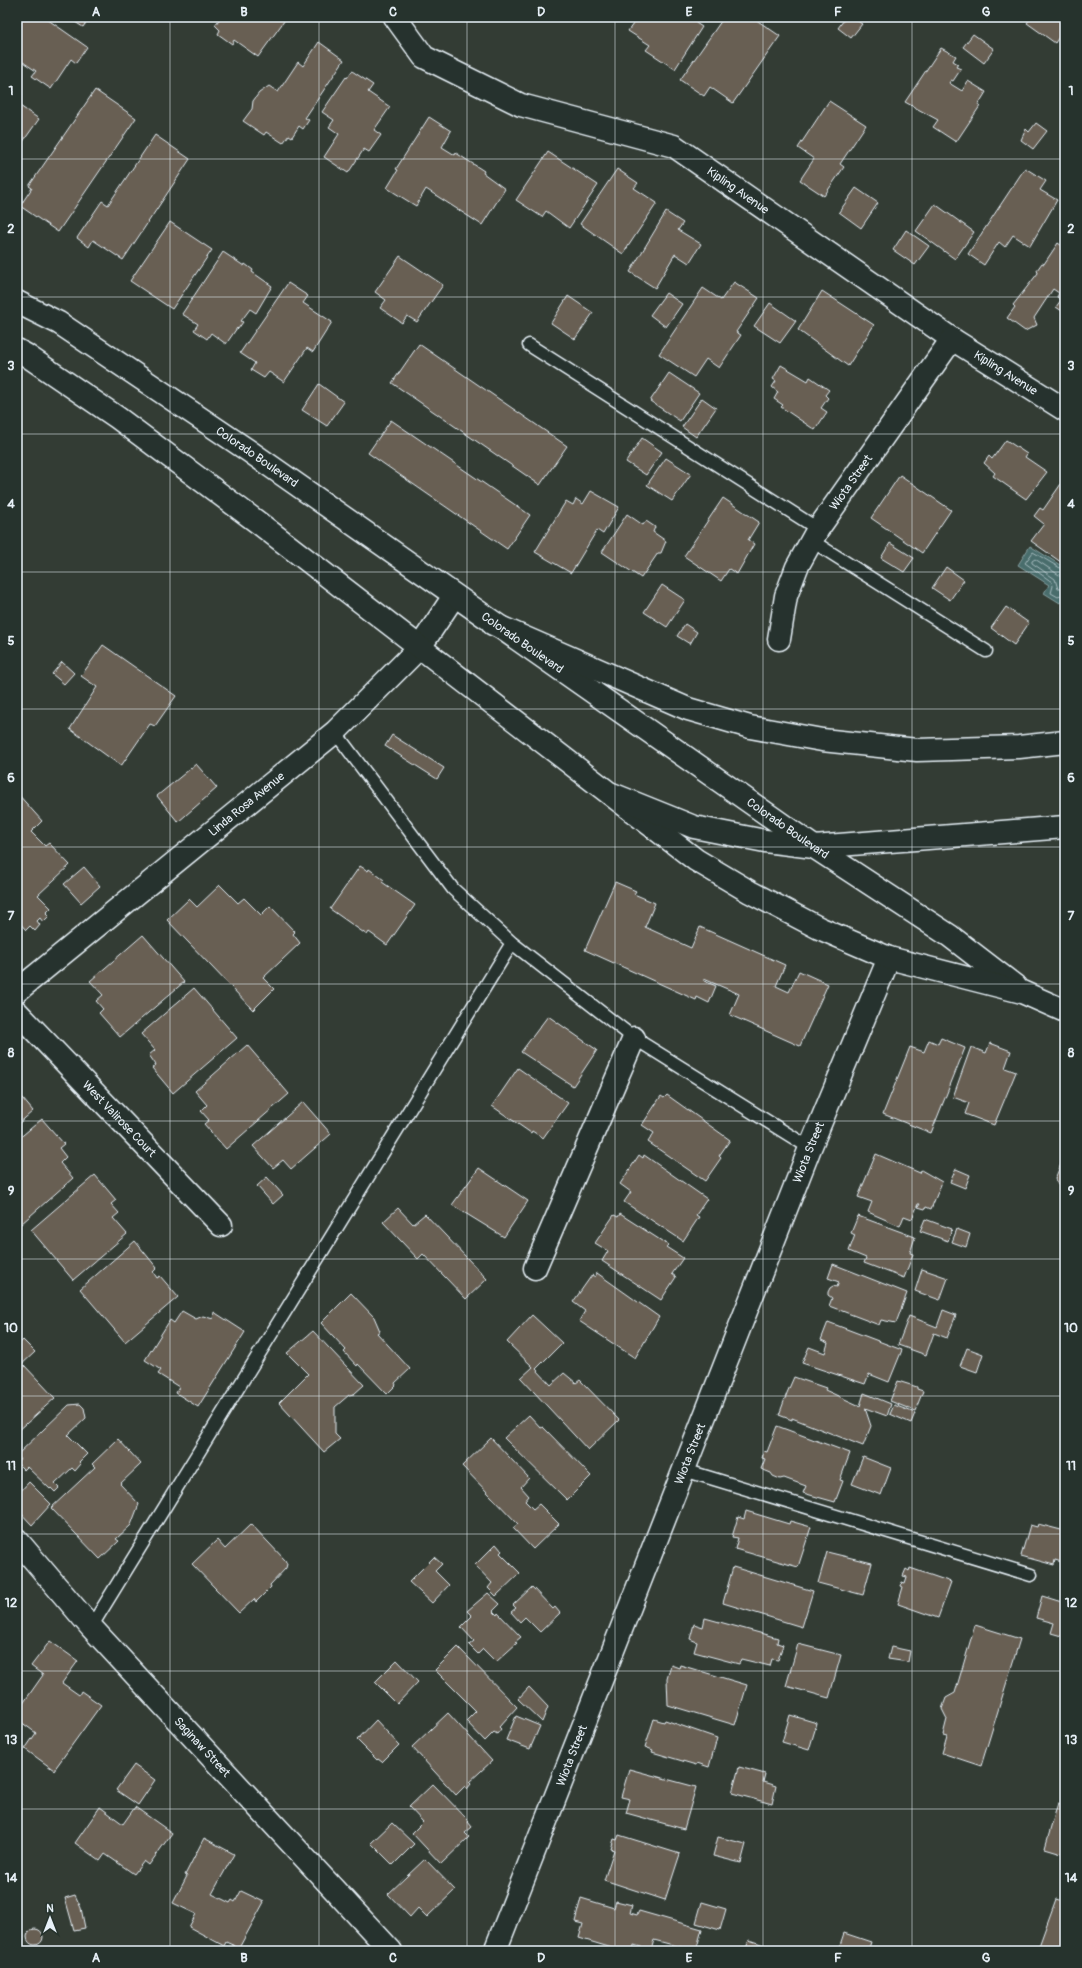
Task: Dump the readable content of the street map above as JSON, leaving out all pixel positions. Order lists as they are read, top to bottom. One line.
{"streets":{"main road":["Kipling Avenue","Colorado Boulevard","Wiota Street","Linda Rosa Avenue","West Valirose Court","Saginaw Street"]},"crossings":[["Kipling Avenue","Wiota Street"],["Colorado Boulevard","Wiota Street"],["Colorado Boulevard","Linda Rosa Avenue"]],"north":"top","grid":{"columns":["A","B","C","D","E","F","G"],"rows":["1","2","3","4","5","6","7","8","9","10","11","12","13","14"]}}
